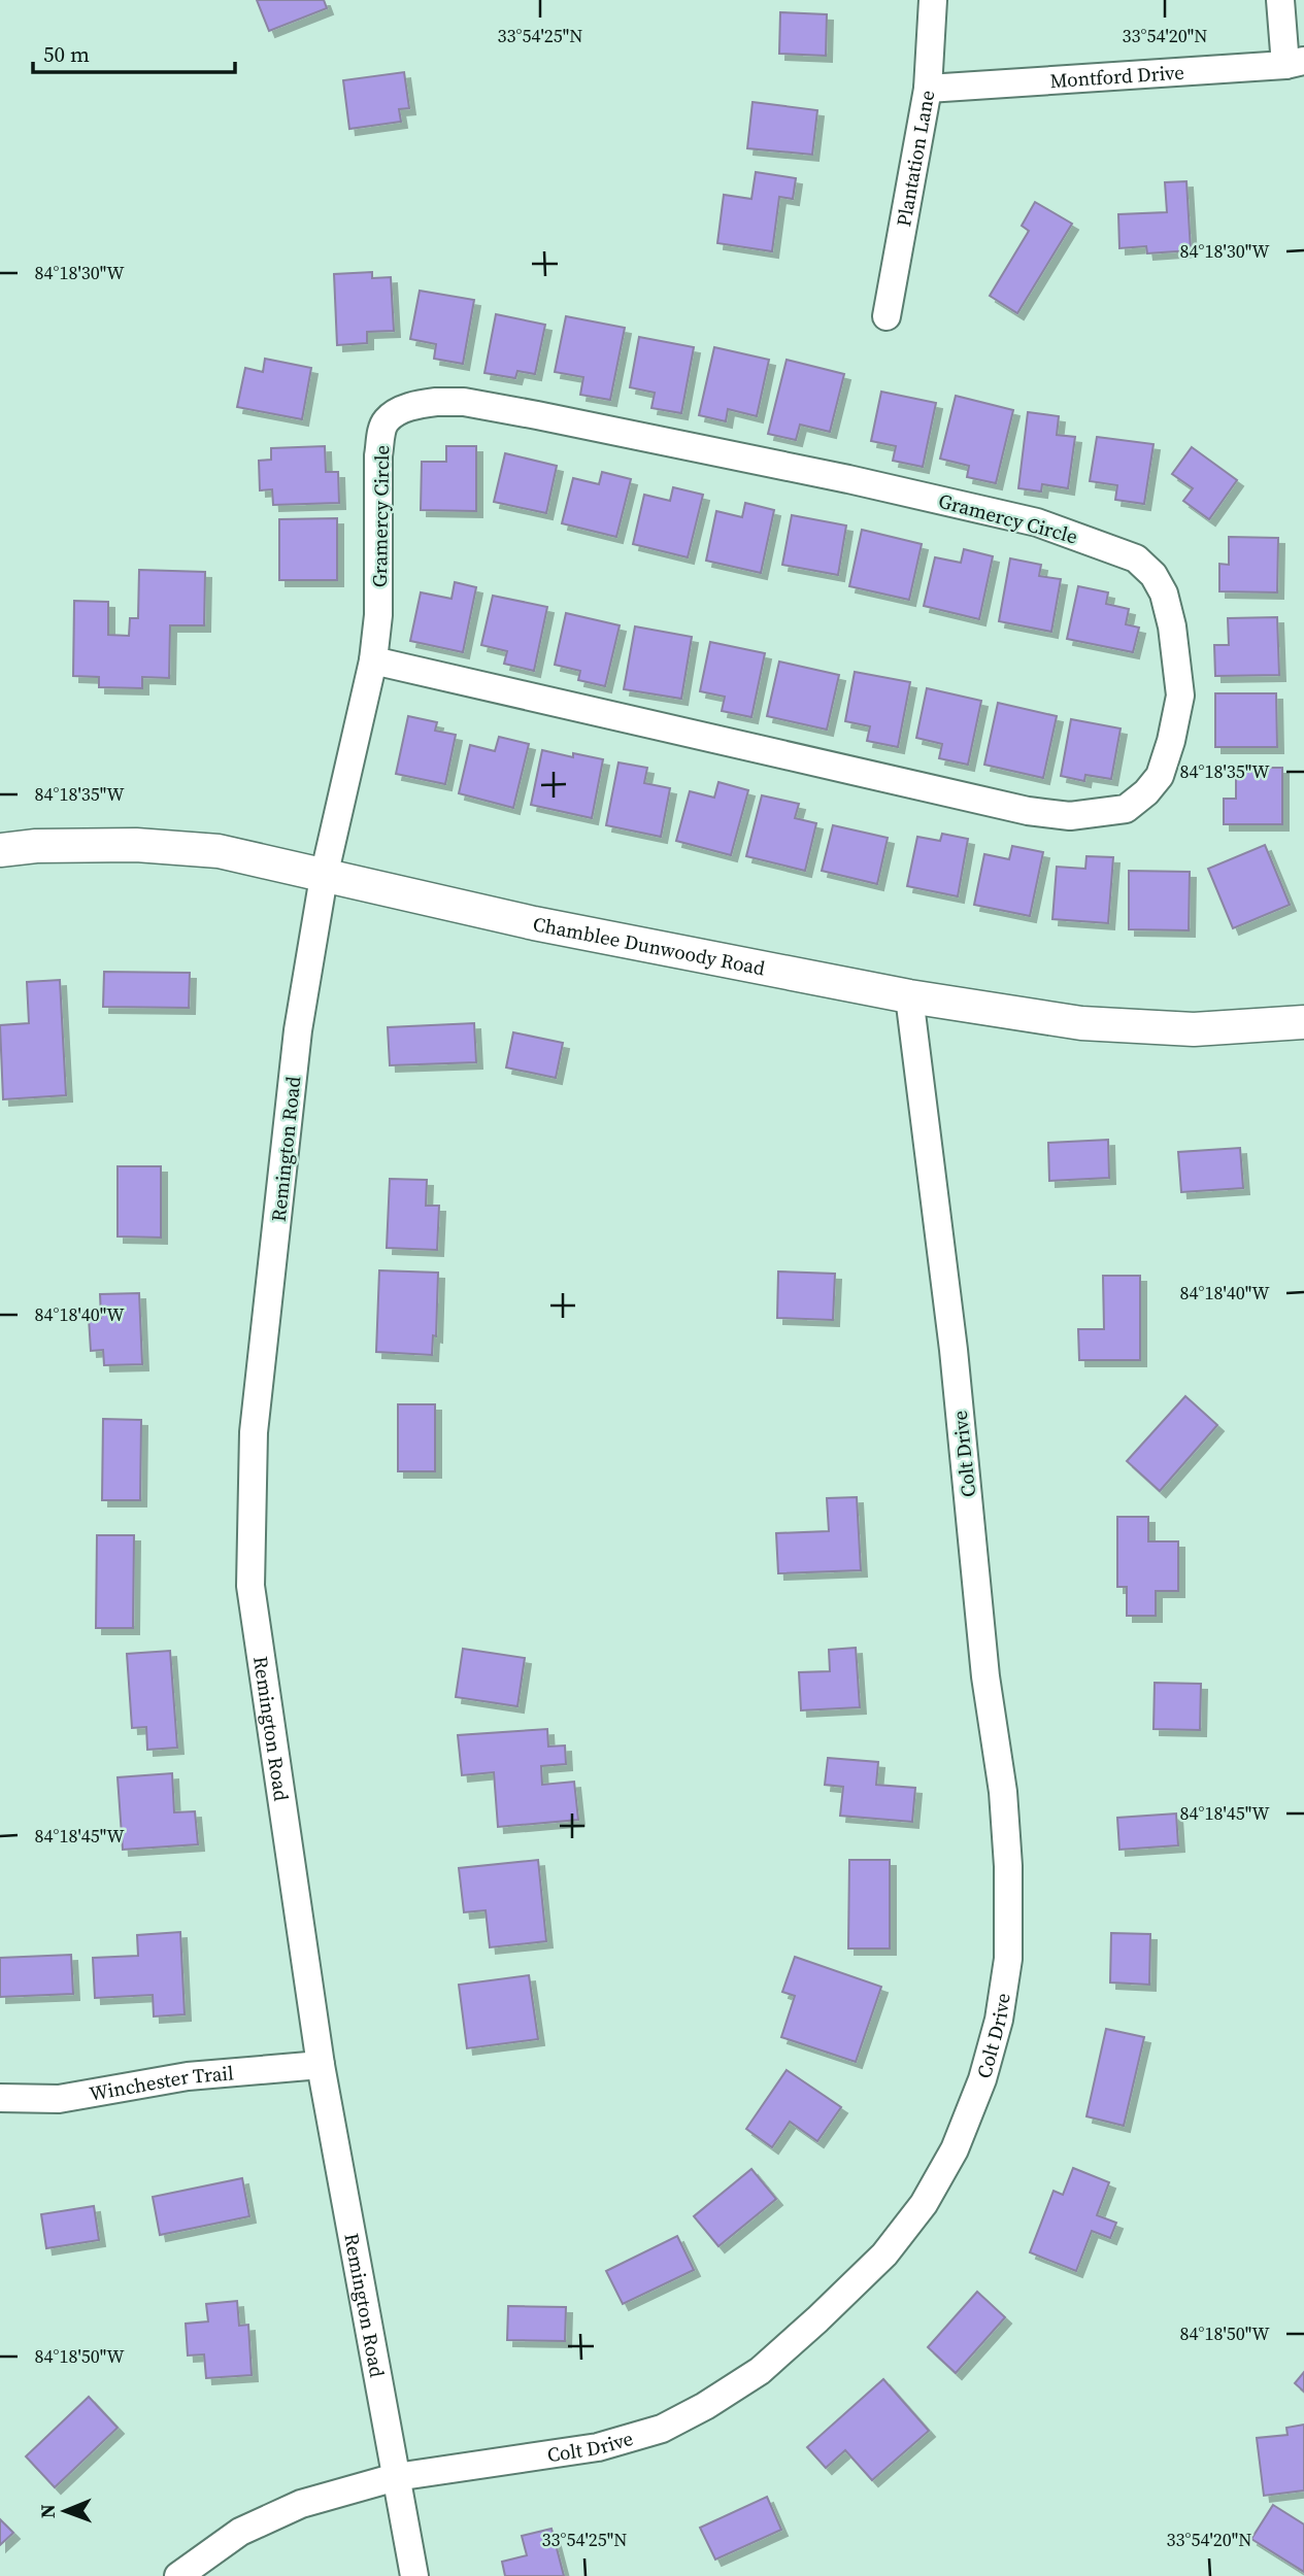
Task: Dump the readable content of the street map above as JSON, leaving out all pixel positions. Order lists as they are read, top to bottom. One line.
{"streets":{"street":["Montford Drive","Plantation Lane","Gramercy Circle","Chamblee Dunwoody Road","Remington Road","Colt Drive","Winchester Trail"]},"crossings":[["Montford Drive","Plantation Lane"],["Gramercy Circle","Chamblee Dunwoody Road"],["Gramercy Circle","Remington Road"],["Chamblee Dunwoody Road","Remington Road"],["Chamblee Dunwoody Road","Colt Drive"],["Remington Road","Colt Drive"],["Remington Road","Winchester Trail"]],"scale_bar":"50 m","north":"left","coordinates":["33°54'25\"N","33°54'20\"N","84°18'30\"W","84°18'35\"W","84°18'40\"W","84°18'45\"W","84°18'50\"W"]}
